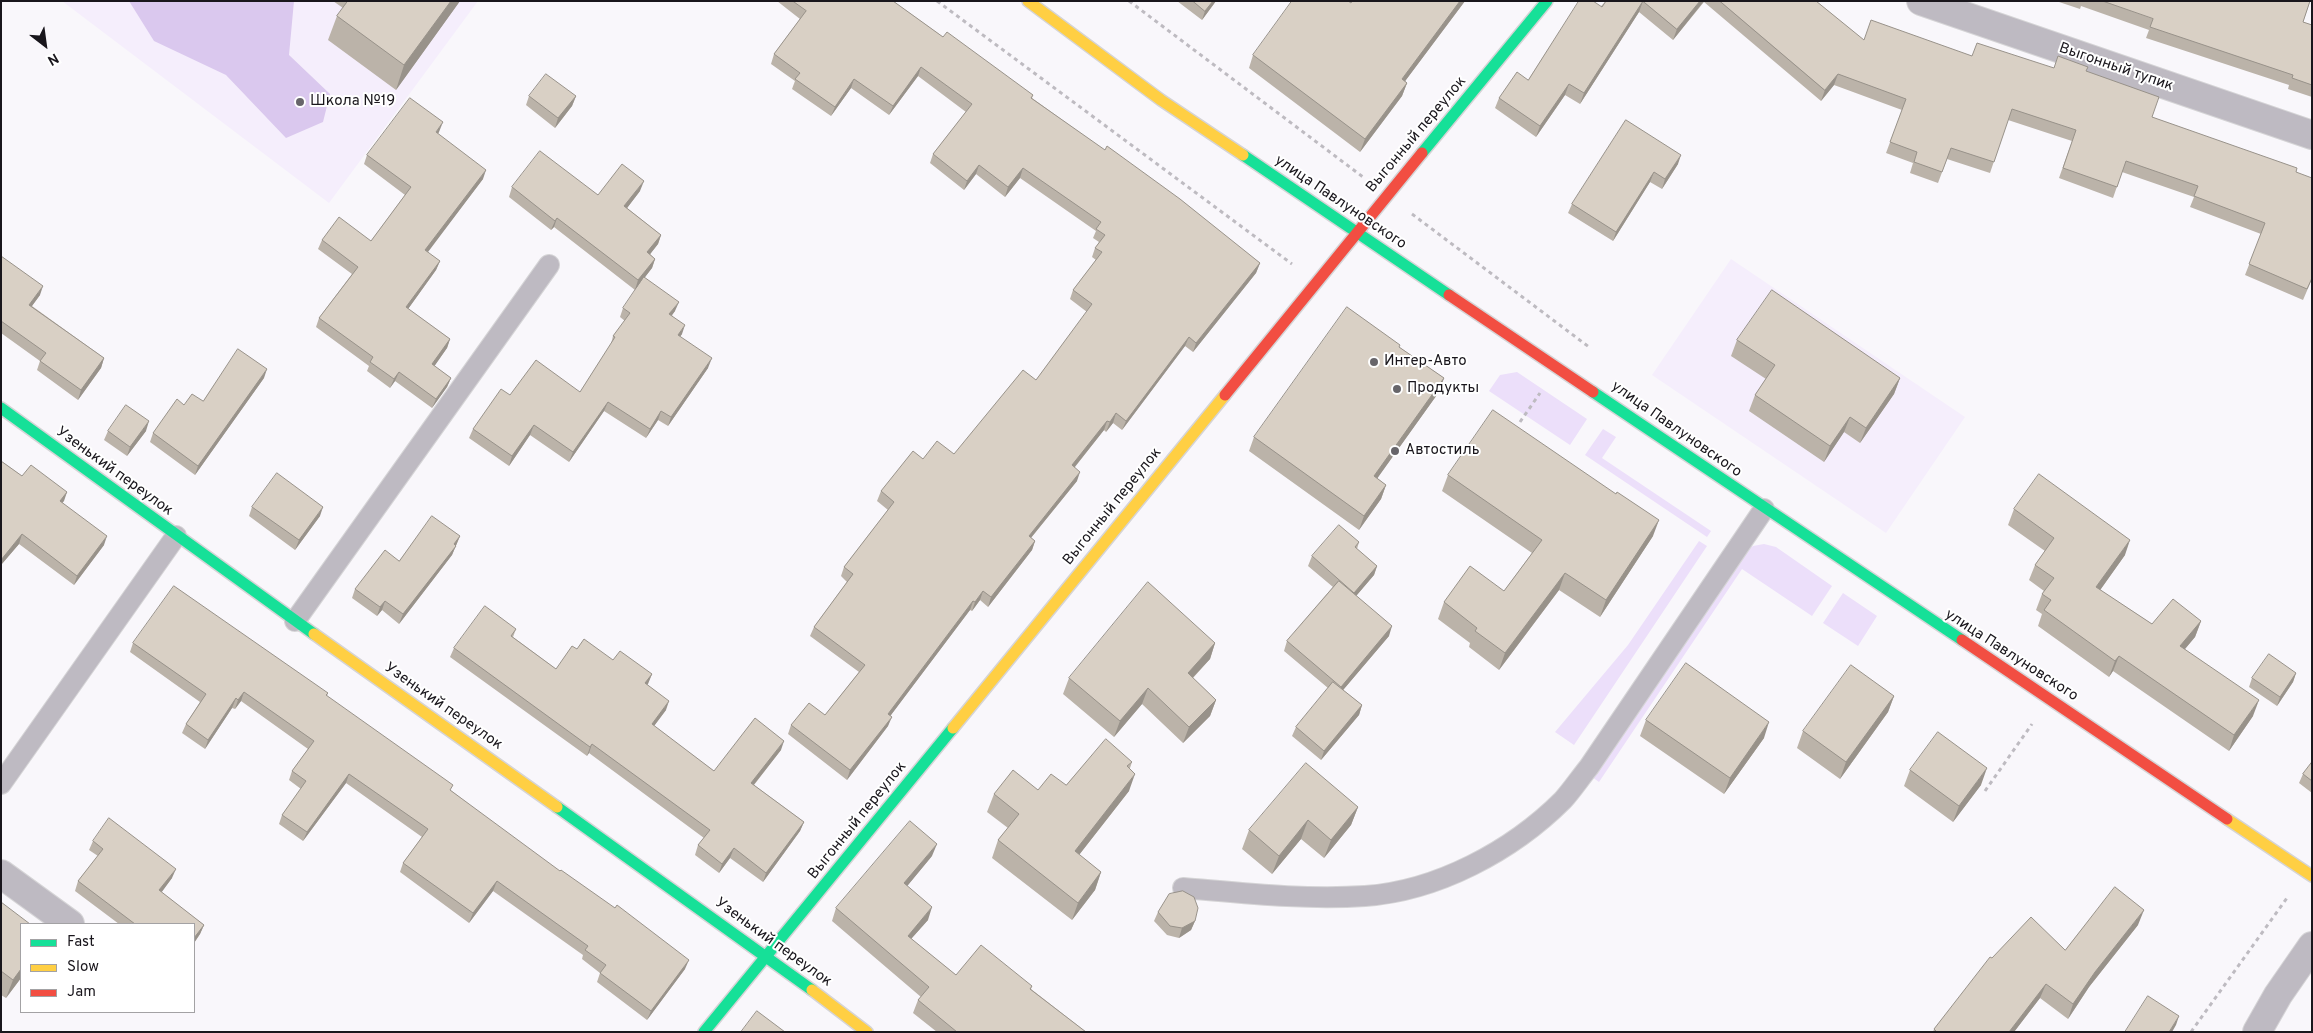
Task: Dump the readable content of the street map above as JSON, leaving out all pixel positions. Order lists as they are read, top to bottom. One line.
{"streets":{"street":["Выгонный тупик","Выгонный переулок","улица Павлуновского","Узенький переулок"]},"crossings":[["Выгонный переулок","улица Павлуновского"],["Выгонный переулок","Узенький переулок"]],"places":["Школа №19","Интер-Авто","Продукты","Автостиль"],"legend":["Fast","Slow","Jam"],"north":"bottom right"}
